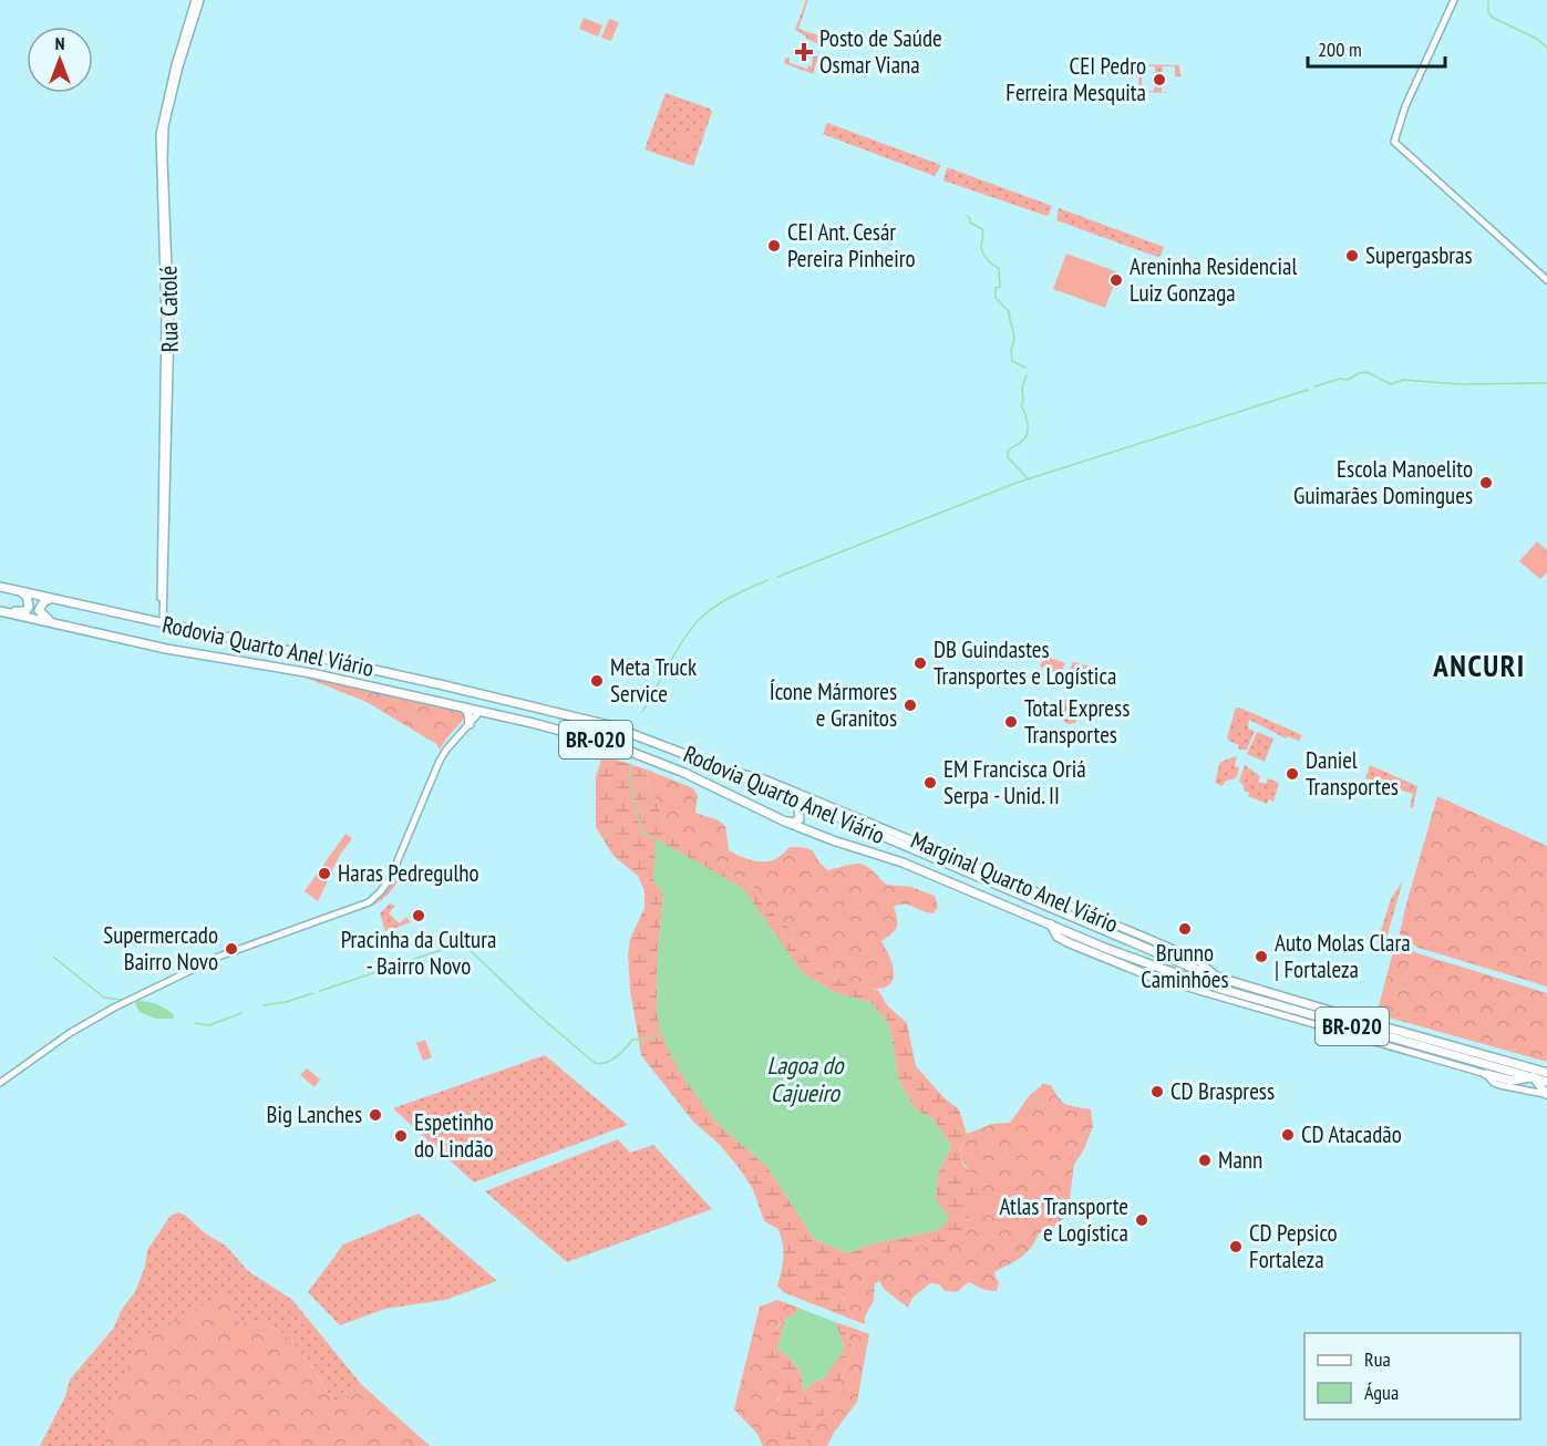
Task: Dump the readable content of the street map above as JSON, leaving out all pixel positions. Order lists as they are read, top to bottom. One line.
{"streets":{"highway":["Rodovia Quarto Anel Viário","BR-020"],"main road":["Marginal Quarto Anel Viário"],"street":["Rua Catolé"]},"crossings":[["Rua Catolé","Rodovia Quarto Anel Viário"],["Rodovia Quarto Anel Viário","Marginal Quarto Anel Viário"]],"districts":["ANCURI"],"water":["Lagoa do Cajueiro"],"places":{"health":["Posto de Saúde Osmar Viana"],"other":["CEI Pedro Ferreira Mesquita","CEI Ant. Cesár Pereira Pinheiro","Supergasbras","Areninha Residencial Luiz Gonzaga","Escola Manoelito Guimarães Domingues","DB Guindastes Transportes e Logística","Meta Truck Service","Ícone Mármores e Granitos","Total Express Transportes","Daniel Transportes","EM Francisca Oriá Serpa - Unid. II","Haras Pedregulho","Pracinha da Cultura - Bairro Novo","Brunno Caminhões","Supermercado Bairro Novo","Auto Molas Clara | Fortaleza","CD Braspress","Big Lanches","CD Atacadão","Espetinho do Lindão","Mann","Atlas Transporte e Logística","CD Pepsico Fortaleza"]},"legend":["Rua","Água"],"scale_bar":"200 m","north":"top"}
